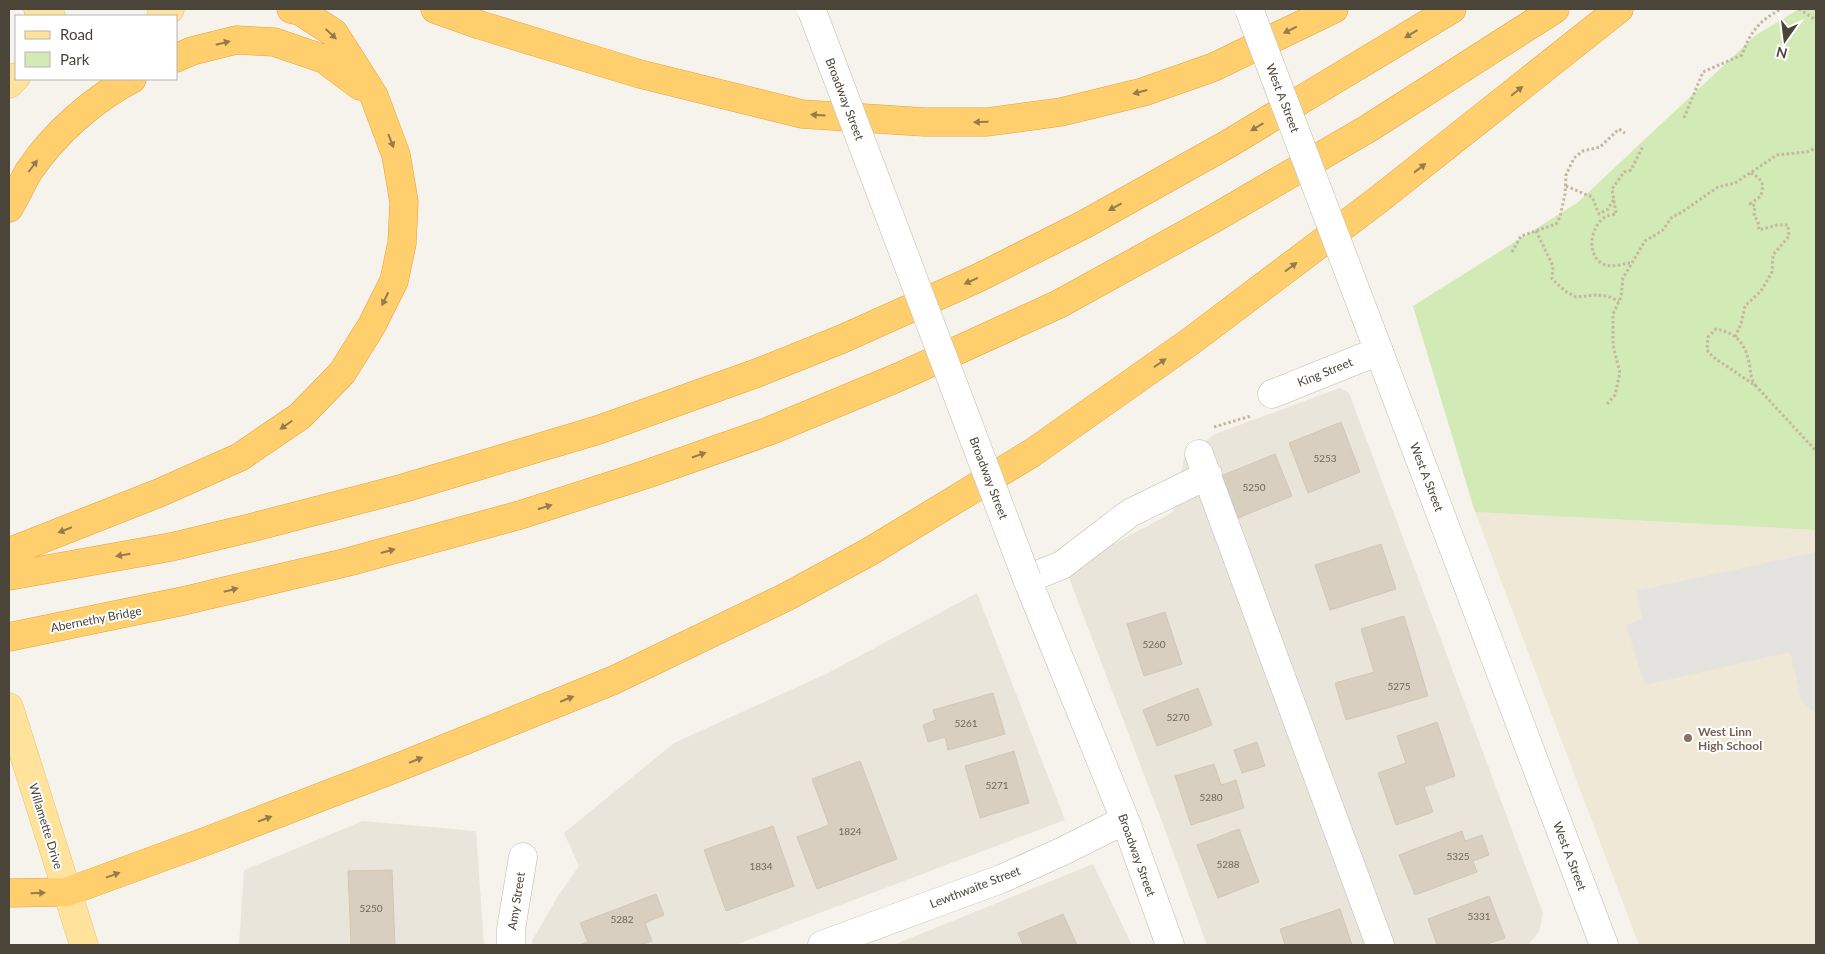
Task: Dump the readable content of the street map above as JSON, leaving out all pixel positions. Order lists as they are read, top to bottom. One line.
{"streets":{"highway":["Abernethy Bridge"],"main road":["Willamette Drive"],"street":["West A Street","Broadway Street","King Street","Lewthwaite Street","Amy Street"]},"crossings":[["West A Street","King Street"],["Broadway Street","Lewthwaite Street"]],"places":["West Linn High School"],"house_numbers":["5253","5250","5260","5275","5270","5261","5271","5280","1824","5325","5288","1834","5250","5331","5282"],"legend":["Road","Park"],"north":"bottom"}
